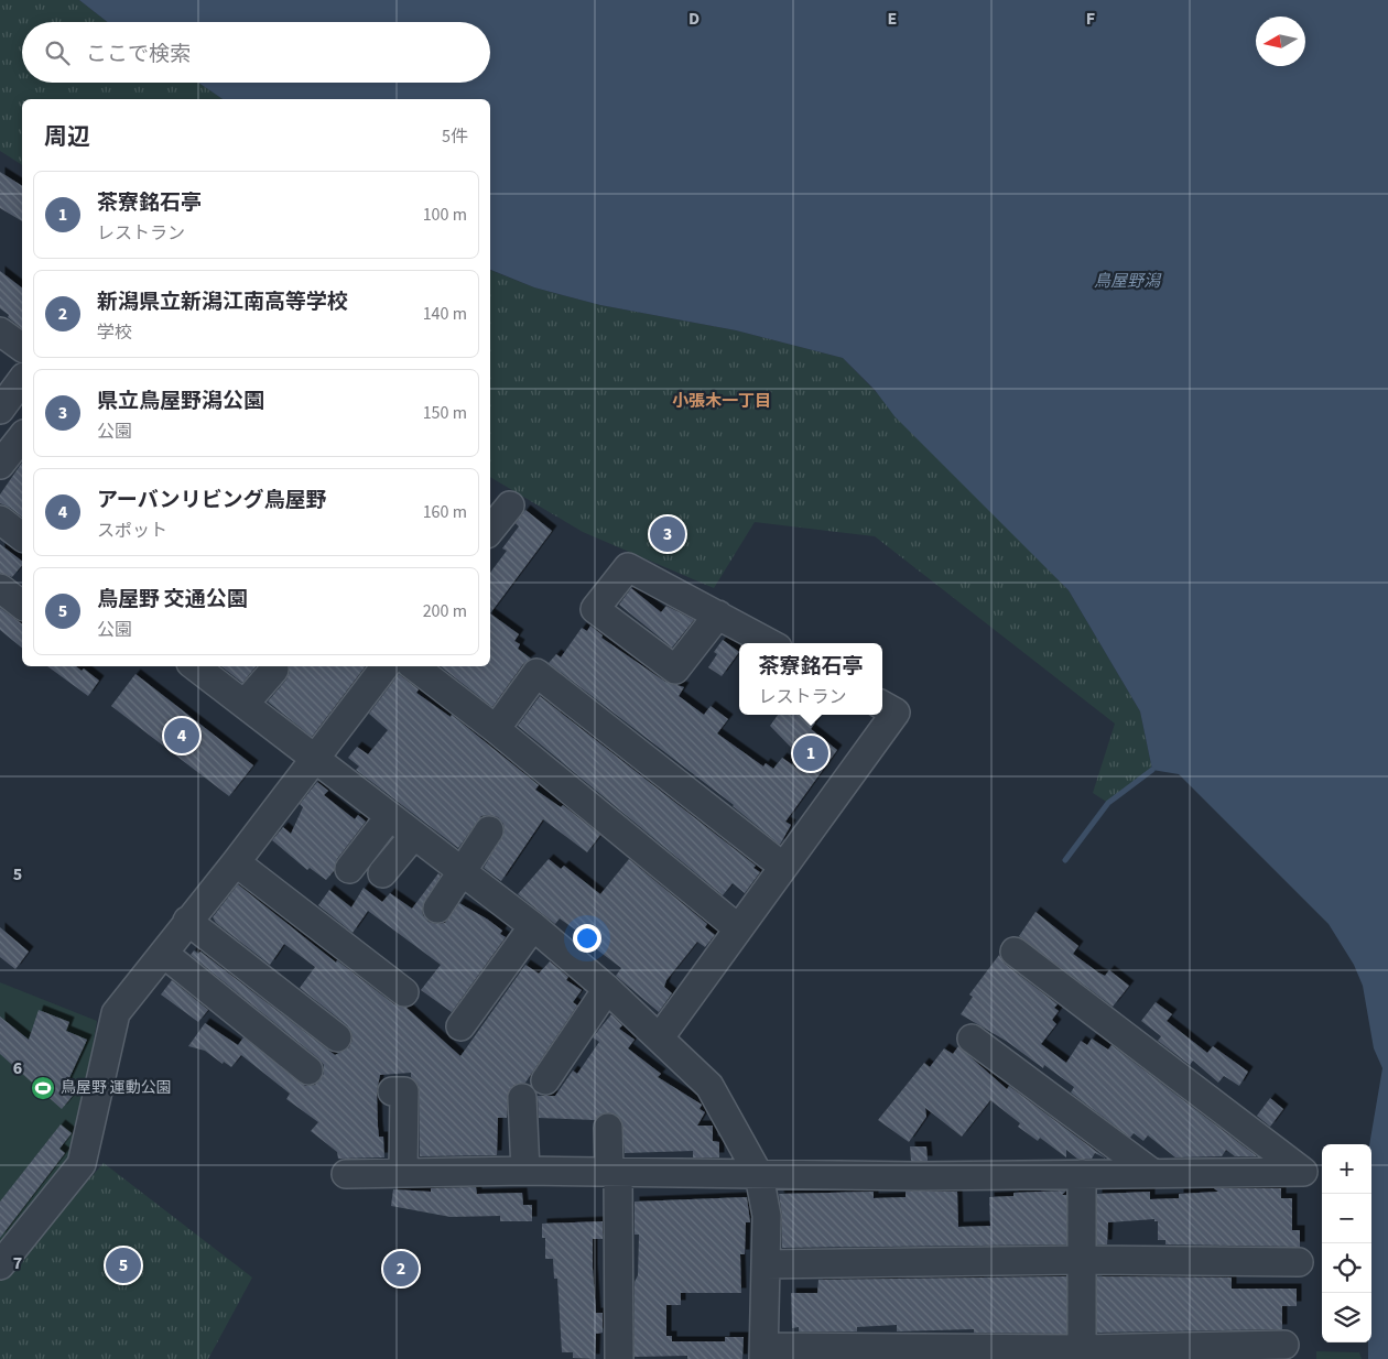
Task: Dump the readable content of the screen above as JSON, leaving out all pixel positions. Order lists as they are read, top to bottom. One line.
{"districts":["小張木一丁目"],"water":["鳥屋野潟"],"places":{"sports":["鳥屋野 運動公園"]},"north":"left","page":{"search":"ここで検索","heading":["周辺","5件"],"list":[{"mark":"1","name":"茶寮銘石亭","note":"レストラン","value":"100 m"},{"mark":"2","name":"新潟県立新潟江南高等学校","note":"学校","value":"140 m"},{"mark":"3","name":"県立鳥屋野潟公園","note":"公園","value":"150 m"},{"mark":"4","name":"アーバンリビング鳥屋野","note":"スポット","value":"160 m"},{"mark":"5","name":"鳥屋野 交通公園","note":"公園","value":"200 m"}],"pins":["3","4","1","5","2"],"popup":["茶寮銘石亭","レストラン"],"map_buttons":["+","−"]},"grid":{"columns":["D","E","F"],"rows":["5","6","7"]}}
